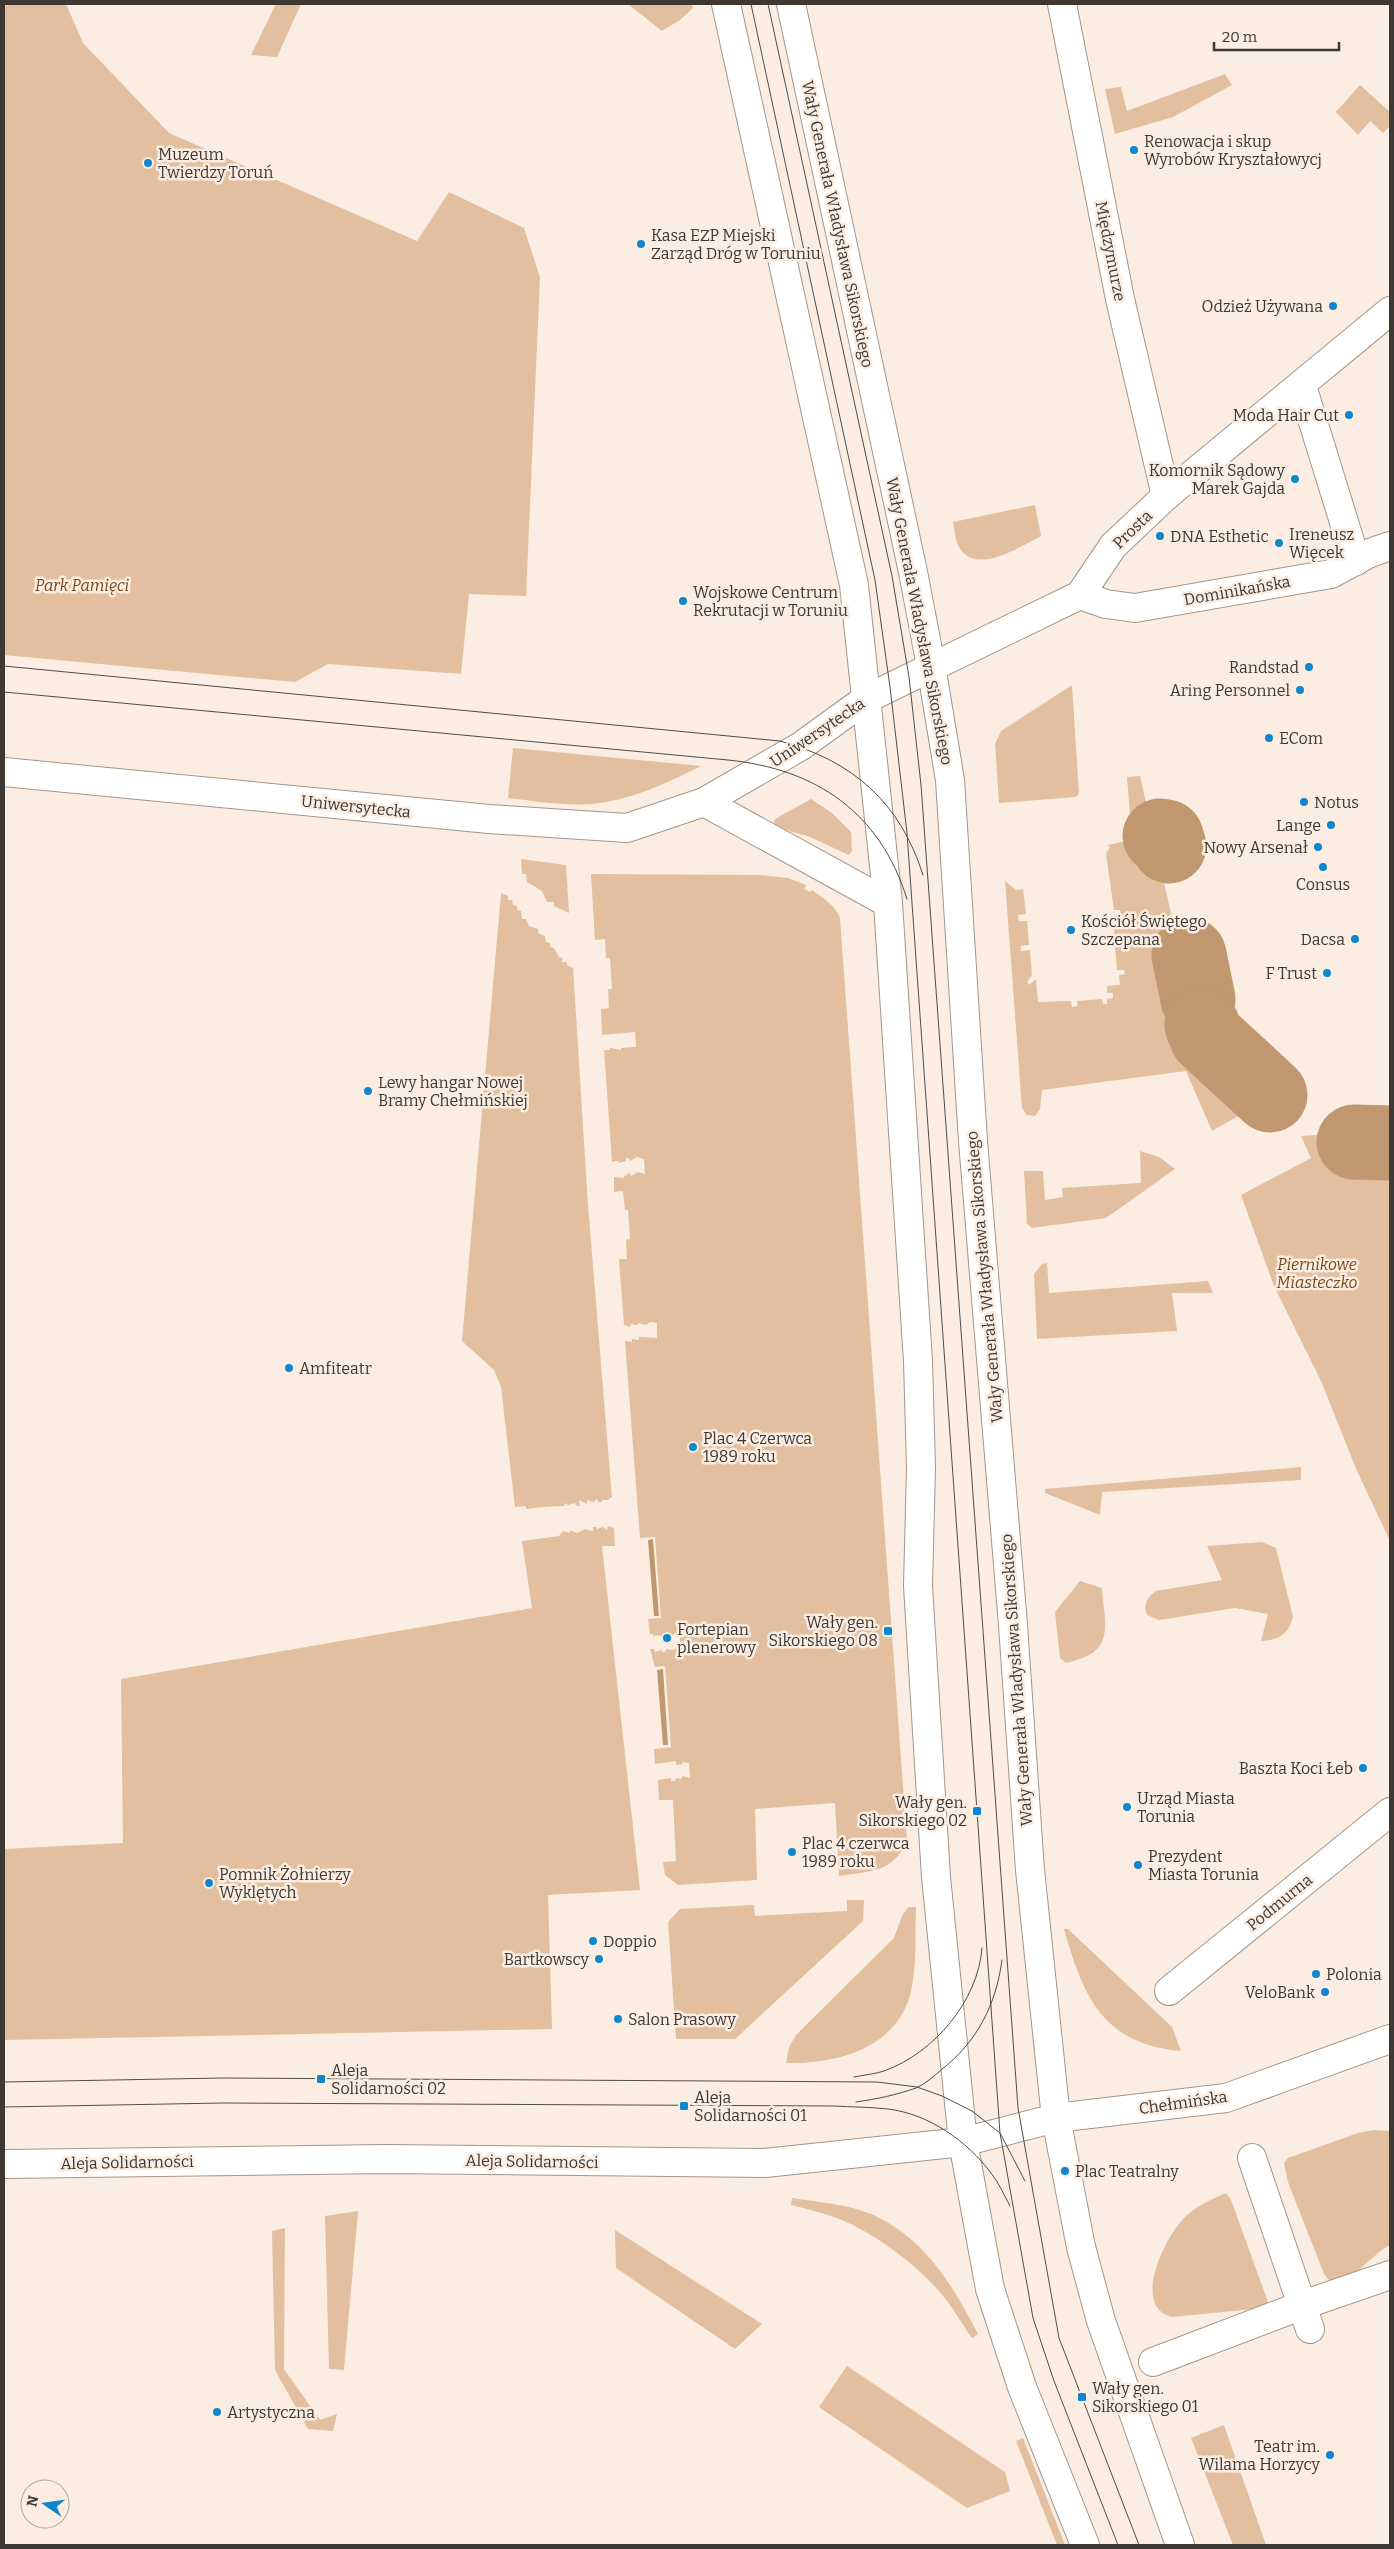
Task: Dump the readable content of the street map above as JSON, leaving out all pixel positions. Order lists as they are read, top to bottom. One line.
{"streets":{"street":["Wały Generała Władysława Sikorskiego","Międzymurze","Prosta","Dominikańska","Uniwersytecka","Podmurna","Chełmińska","Aleja Solidarności"]},"crossings":[["Wały Generała Władysława Sikorskiego","Uniwersytecka"],["Wały Generała Władysława Sikorskiego","Chełmińska"],["Wały Generała Władysława Sikorskiego","Aleja Solidarności"],["Międzymurze","Prosta"],["Prosta","Dominikańska"],["Chełmińska","Aleja Solidarności"]],"parks":["Park Pamięci","Piernikowe Miasteczko"],"places":{"other":["Renowacja i skup Wyrobów Kryształowycj","Muzeum Twierdzy Toruń","Kasa EZP Miejski Zarząd Dróg w Toruniu","Odzież Używana","Moda Hair Cut","Komornik Sądowy Marek Gajda","DNA Esthetic","Ireneusz Więcek","Wojskowe Centrum Rekrutacji w Toruniu","Randstad","Aring Personnel","ECom","Notus","Lange","Nowy Arsenał","Consus","Kościół Świętego Szczepana","Dacsa","F Trust","Lewy hangar Nowej Bramy Chełmińskiej","Amfiteatr","Plac 4 Czerwca 1989 roku","Fortepian plenerowy","Baszta Koci Łeb","Urząd Miasta Torunia","Plac 4 czerwca 1989 roku","Prezydent Miasta Torunia","Pomnik Żołnierzy Wyklętych","Doppio","Bartkowscy","Polonia","VeloBank","Salon Prasowy","Plac Teatralny","Artystyczna","Teatr im. Wilama Horzycy"],"transit":["Wały gen. Sikorskiego 08","Wały gen. Sikorskiego 02","Aleja Solidarności 02","Aleja Solidarności 01","Wały gen. Sikorskiego 01"]},"scale_bar":"20 m","north":"left"}
